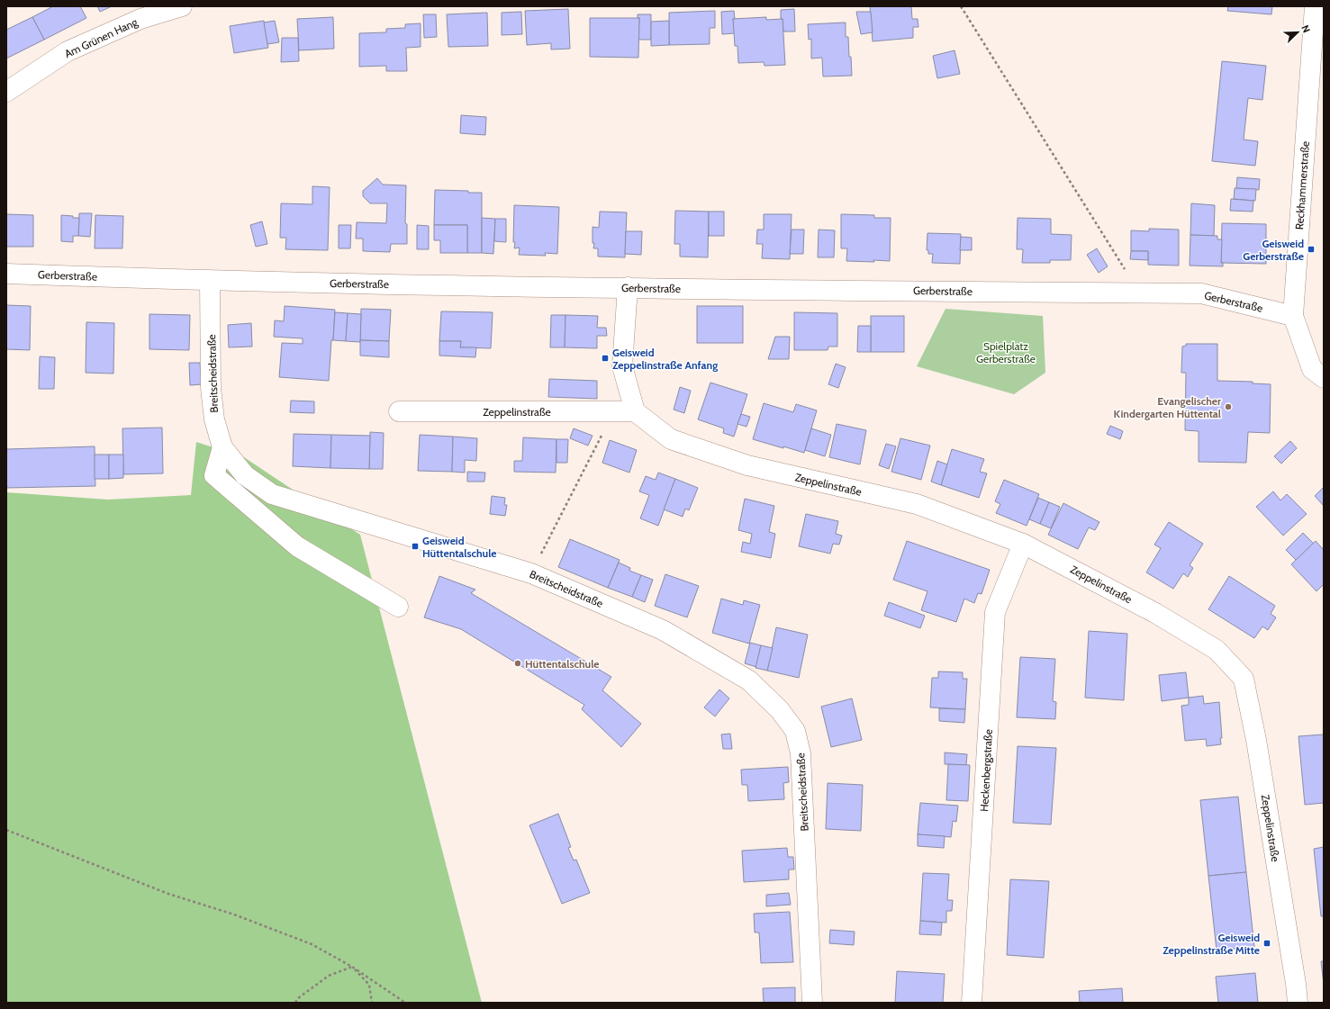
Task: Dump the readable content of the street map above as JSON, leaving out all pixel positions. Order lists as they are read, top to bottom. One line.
{"streets":{"street":["Am Grünen Hang","Reckhammerstraße","Gerberstraße","Breitscheidstraße","Zeppelinstraße","Heckenbergstraße"]},"crossings":[["Reckhammerstraße","Gerberstraße"],["Gerberstraße","Breitscheidstraße"],["Zeppelinstraße","Heckenbergstraße"]],"parks":["Spielplatz Gerberstraße"],"places":{"transit":["Geisweid Gerberstraße","Geisweid Zeppelinstraße Anfang","Geisweid Hüttentalschule","Geisweid Zeppelinstraße Mitte"],"other":["Evangelischer Kindergarten Hüttental","Hüttentalschule"]},"north":"top right"}
